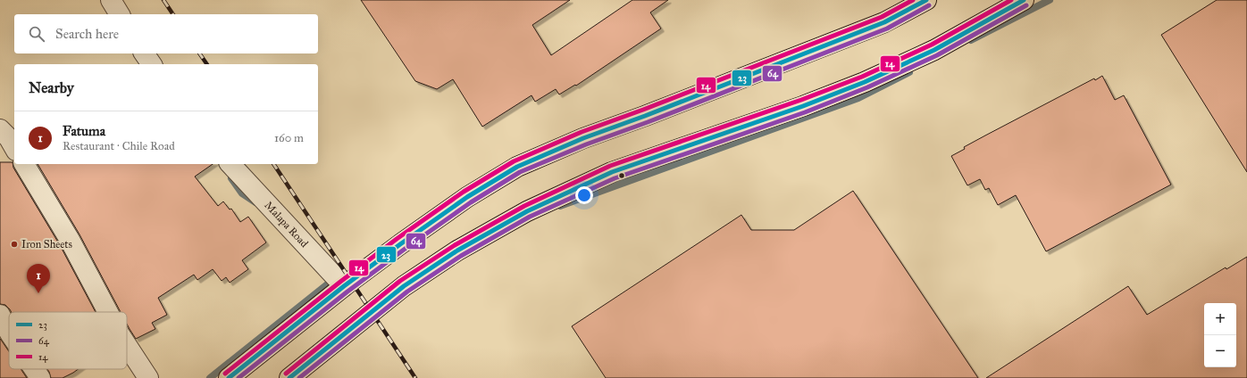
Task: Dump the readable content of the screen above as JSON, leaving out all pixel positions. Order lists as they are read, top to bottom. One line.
{"streets":{"street":["Malapa Road"]},"places":["Iron Sheets"],"lines":["transit line 23","transit line 14","transit line 64"],"legend":["23","64","14"],"page":{"search":"Search here","heading":"Nearby","list":[{"mark":"1","name":"Fatuma","note":"Restaurant · Chile Road","value":"160 m"}],"pins":"1","map_buttons":["+","−"]}}
